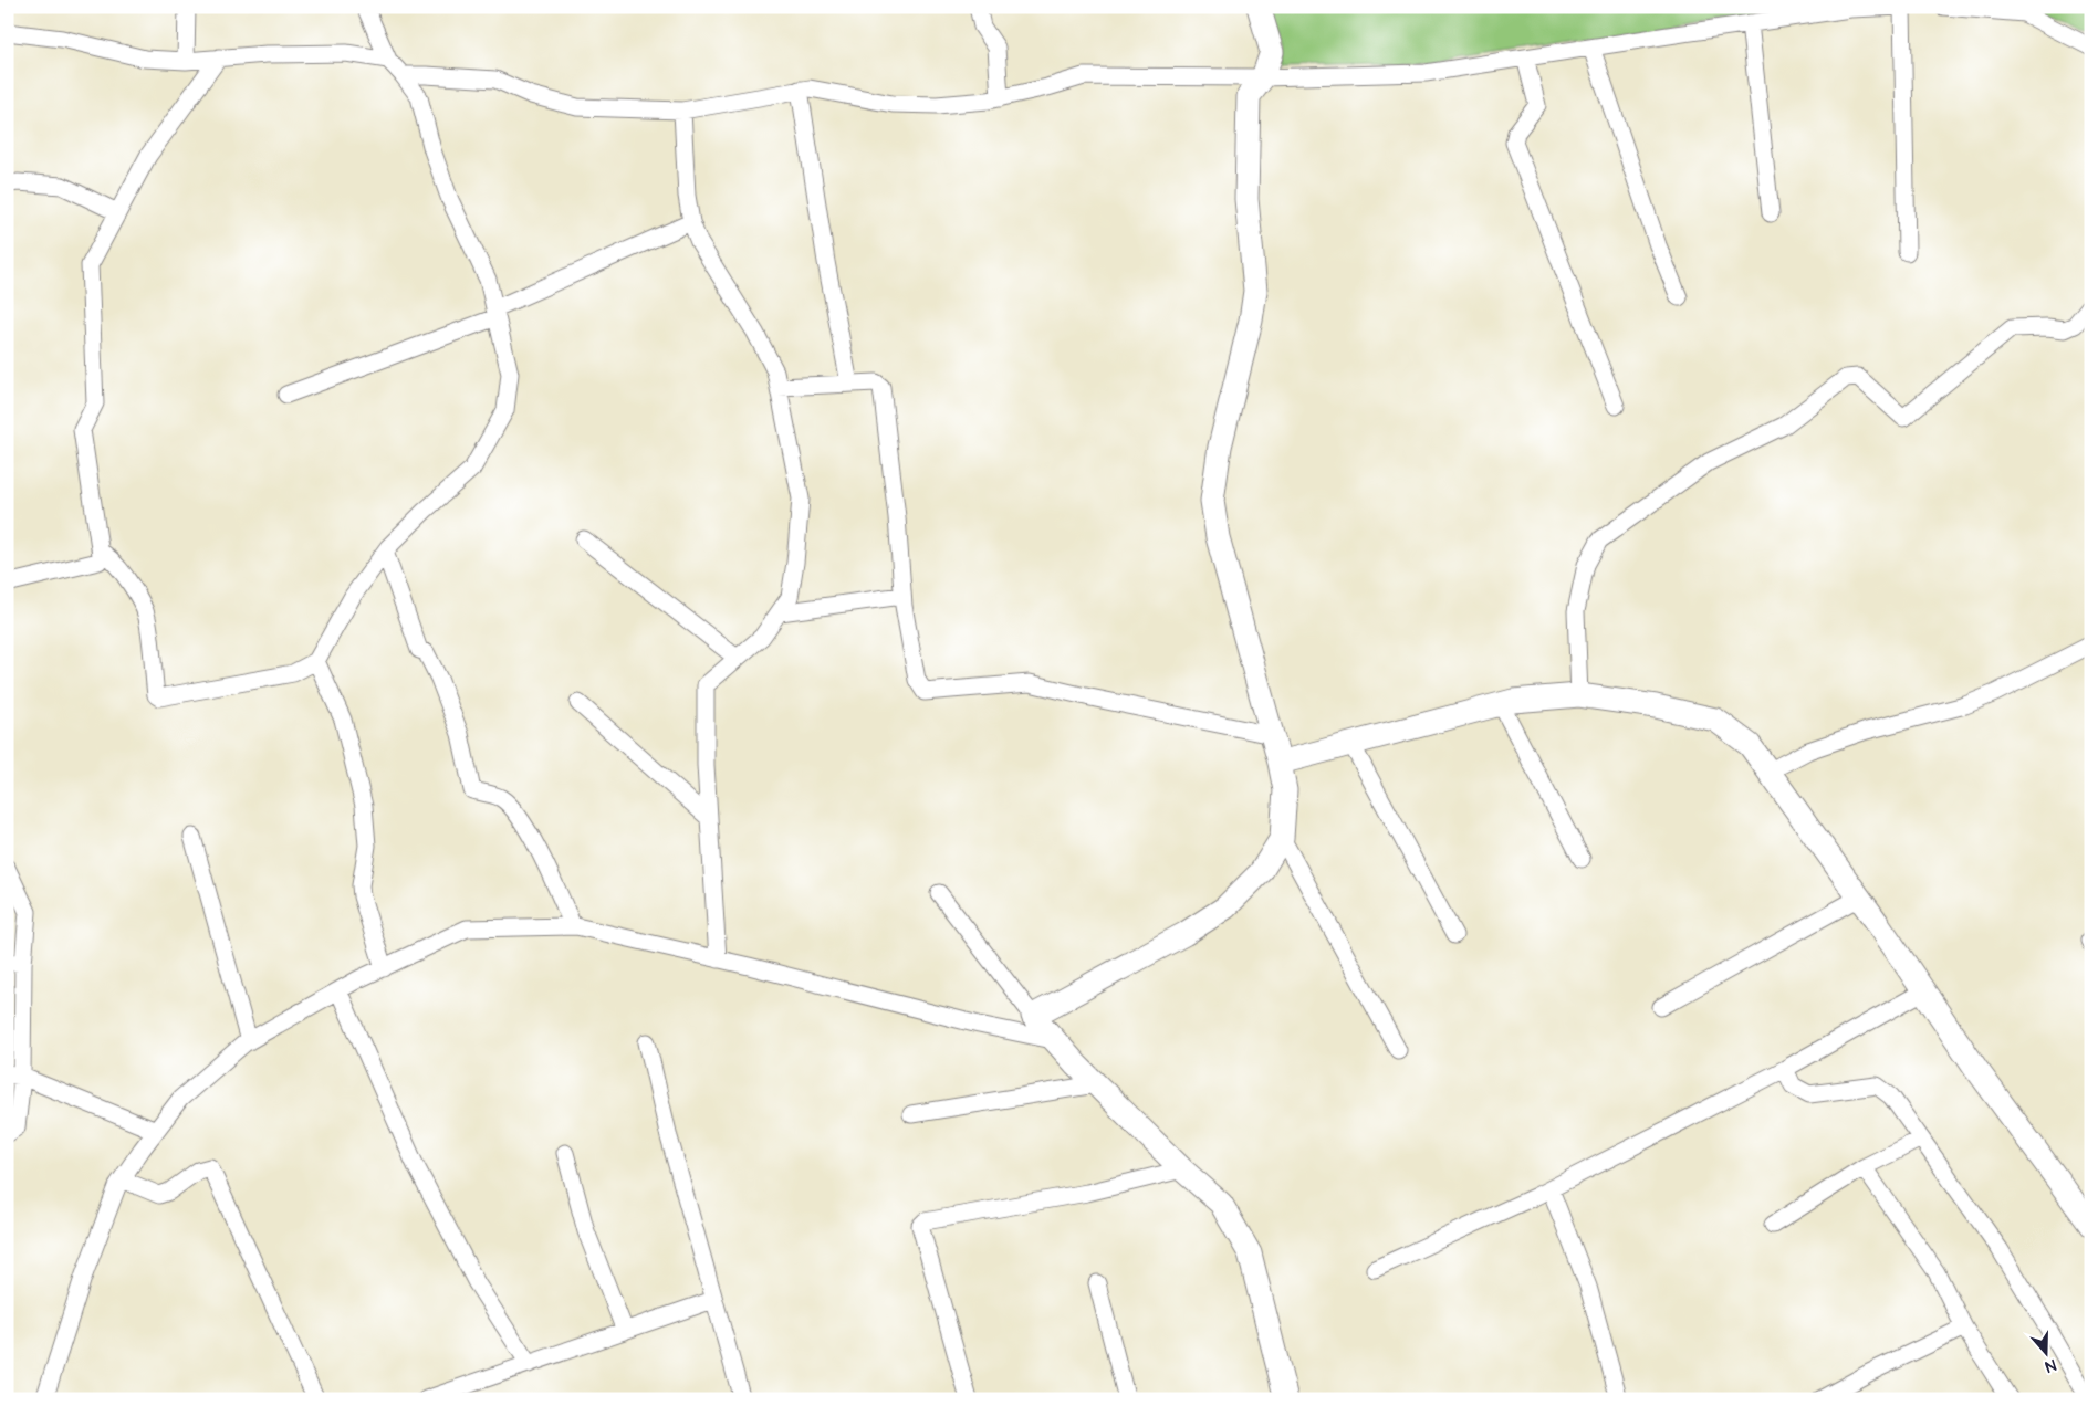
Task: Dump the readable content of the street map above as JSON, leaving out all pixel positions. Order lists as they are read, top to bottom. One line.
{"north":"bottom"}
